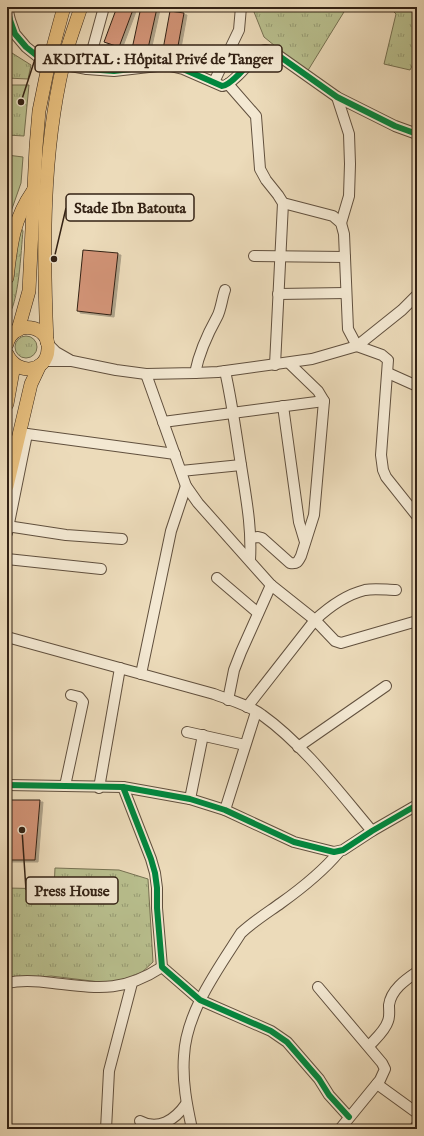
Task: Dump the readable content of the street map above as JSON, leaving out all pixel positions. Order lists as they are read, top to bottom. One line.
{"places":["AKDITAL : Hôpital Privé de Tanger","Stade Ibn Batouta","Press House"]}
